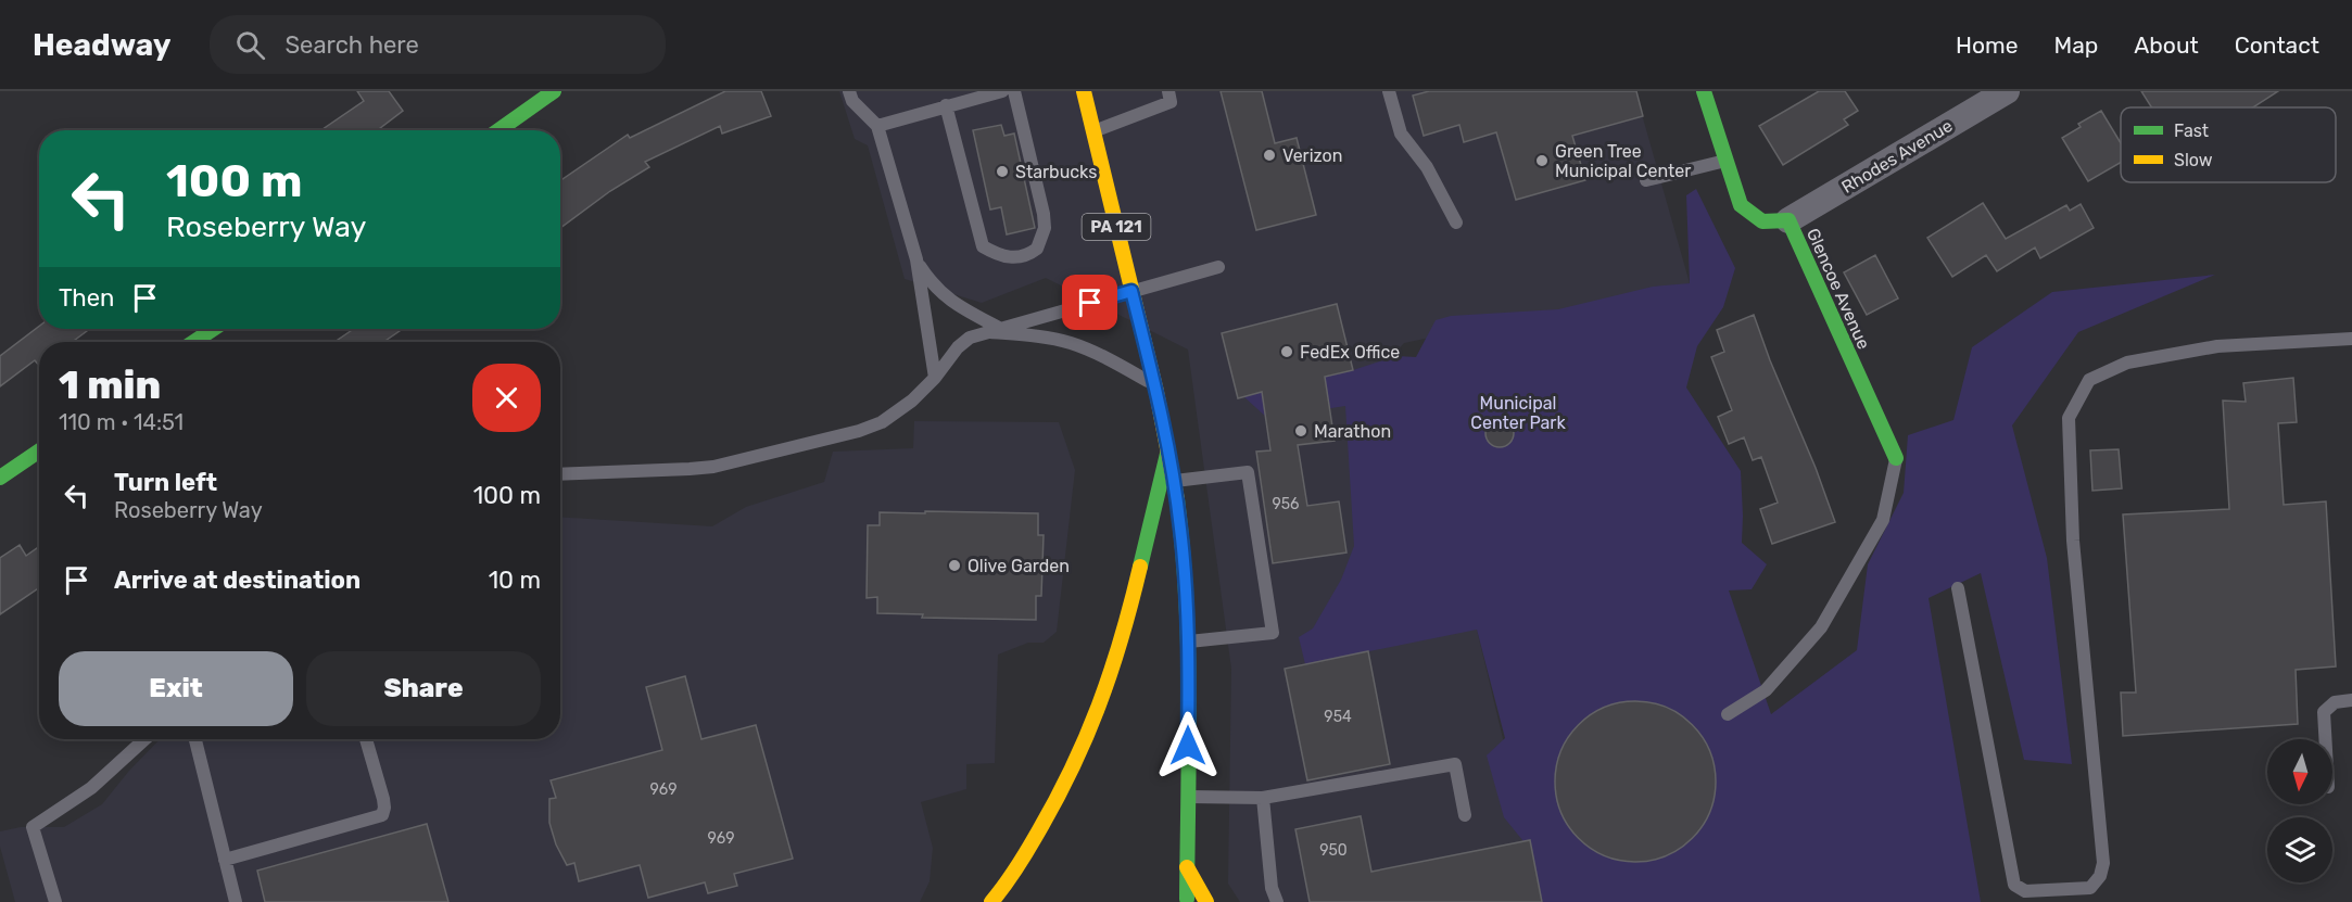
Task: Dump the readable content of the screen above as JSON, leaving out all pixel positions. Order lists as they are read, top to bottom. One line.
{"streets":{"main road":["PA 121","Glencoe Avenue"],"street":["Rhodes Avenue"]},"crossings":[["Rhodes Avenue","Glencoe Avenue"]],"parks":["Municipal Center Park"],"places":["Verizon","Green Tree Municipal Center","Starbucks","FedEx Office","Marathon","Olive Garden"],"house_numbers":["956","954","969","969","950"],"legend":["Fast","Slow"],"north":"bottom","page":{"header":"Headway","search":"Search here","nav":["Home","Map","About","Contact"],"turn":["100 m","Roseberry Way"],"then":"Then","heading":["1 min","110 m · 14:51"],"list":[{"name":"Turn left","note":"Roseberry Way","value":"100 m"},{"name":"Arrive at destination","value":"10 m"}],"buttons":["Exit","Share"]}}
